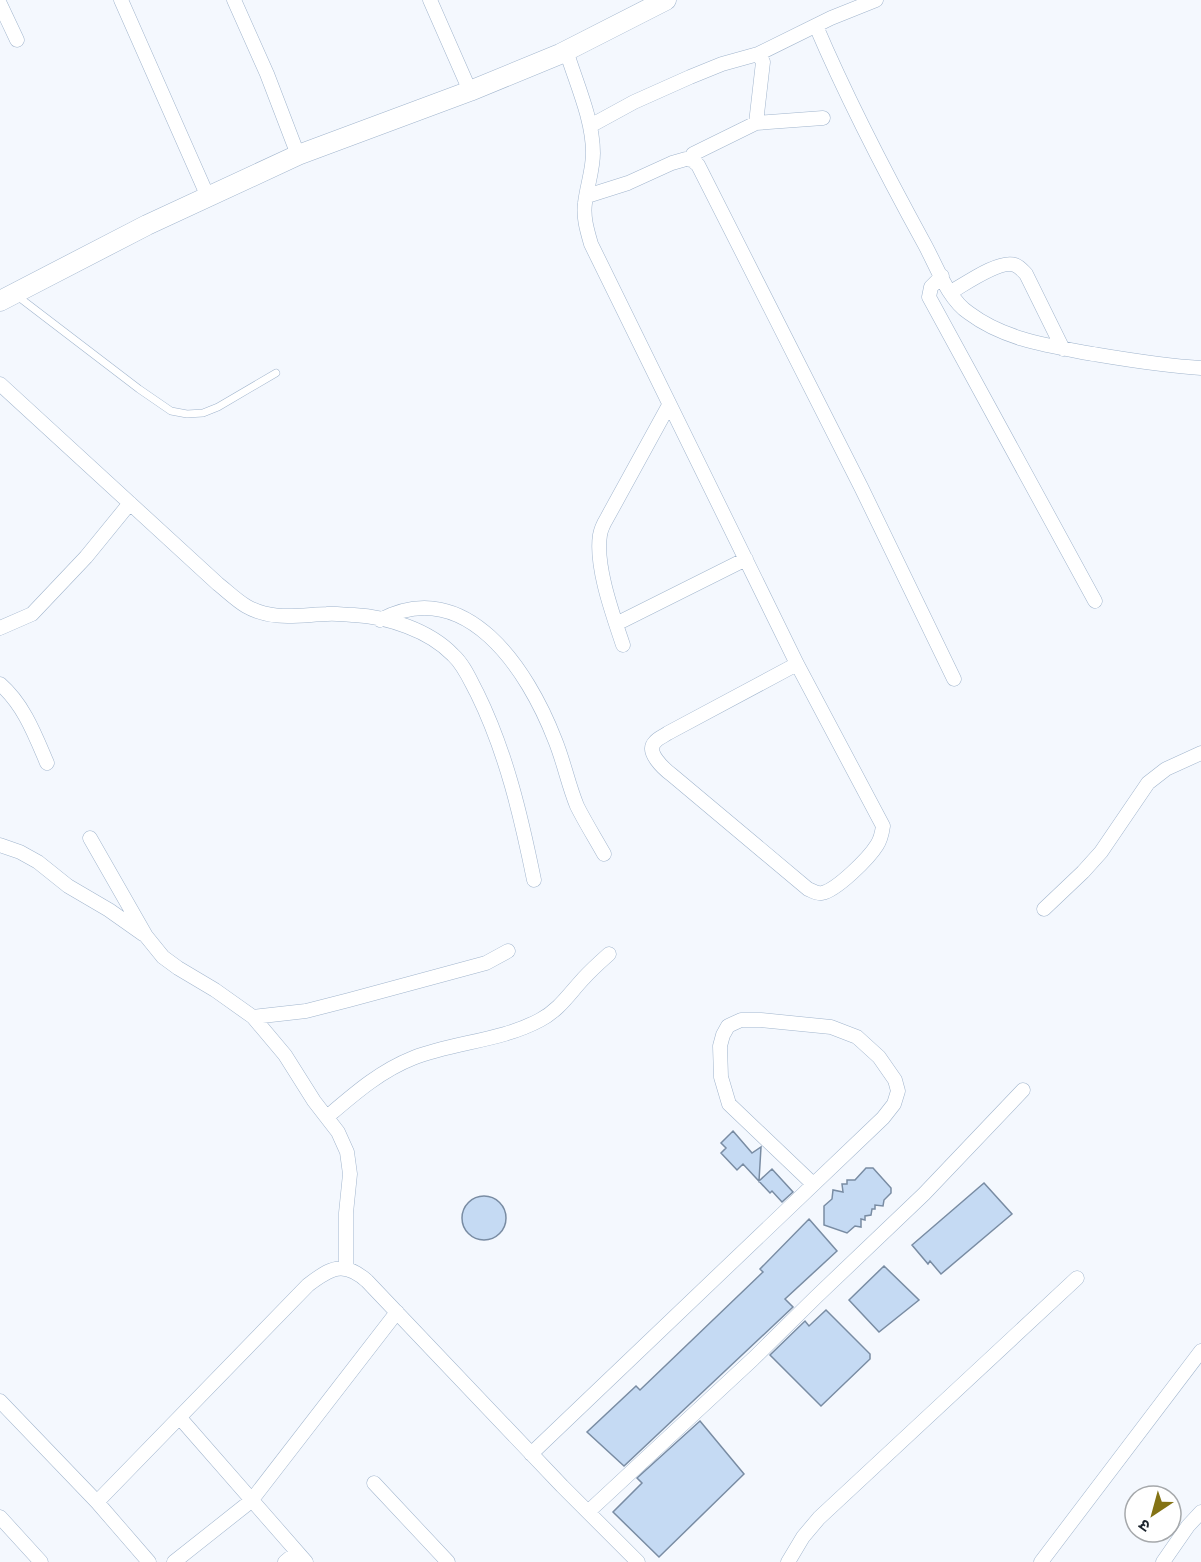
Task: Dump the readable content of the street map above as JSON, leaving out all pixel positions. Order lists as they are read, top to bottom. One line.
{"north":"bottom left"}
